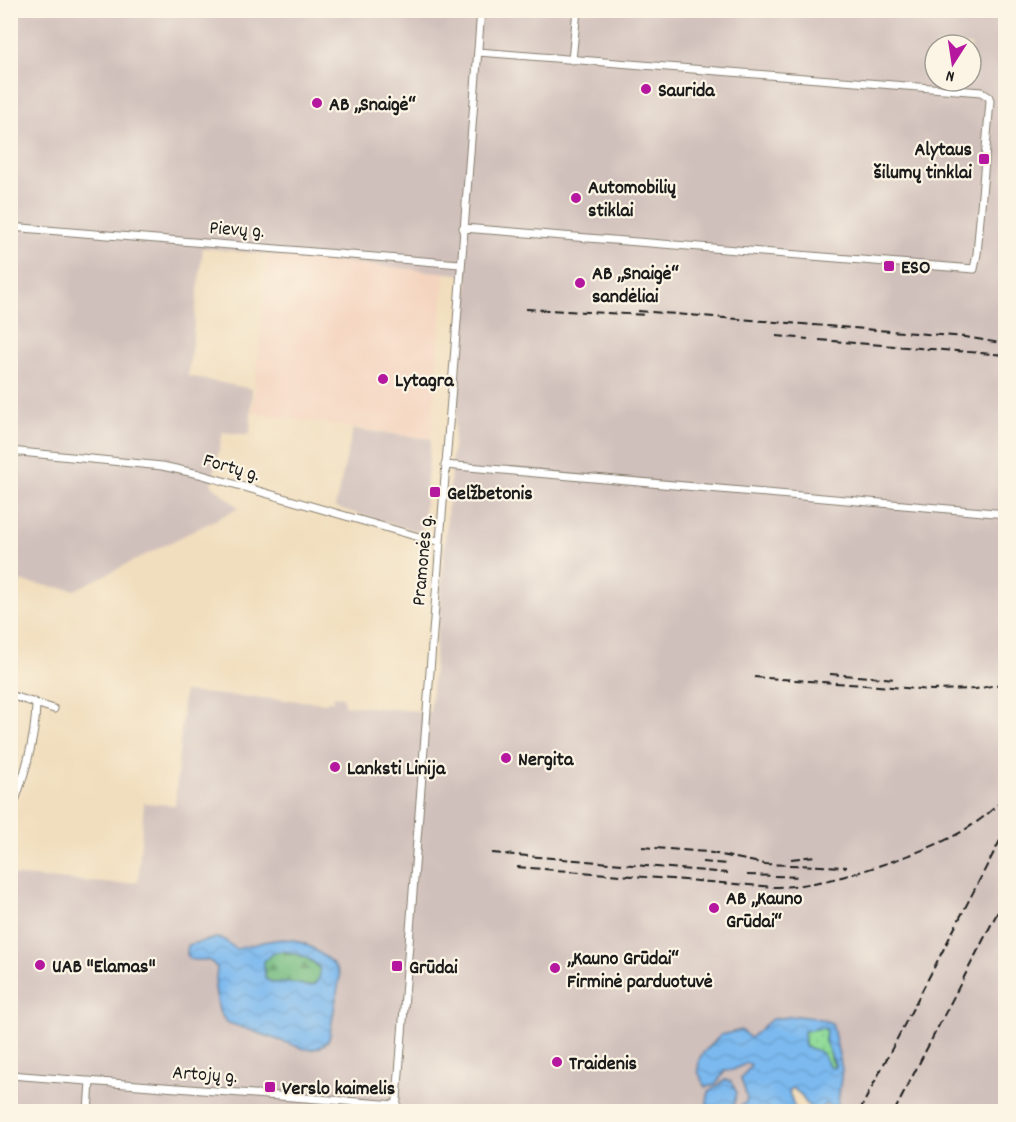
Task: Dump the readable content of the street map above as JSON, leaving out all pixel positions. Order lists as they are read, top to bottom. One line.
{"streets":{"street":["Pievų g.","Fortų g.","Pramonės g.","Artojų g."]},"crossings":[["Pievų g.","Pramonės g."],["Fortų g.","Pramonės g."],["Pramonės g.","Artojų g."]],"places":{"other":["Saurida","AB „Snaigė“","Automobilių stiklai","AB „Snaigė“ sandėliai","Lytagra","Nergita","Lanksti Linija","AB „Kauno Grūdai“","UAB \"Elamas\"","„Kauno Grūdai“ Firminė parduotuvė","Traidenis"],"transit":["Alytaus šilumų tinklai","ESO","Gelžbetonis","Grūdai","Verslo kaimelis"]},"north":"bottom"}
